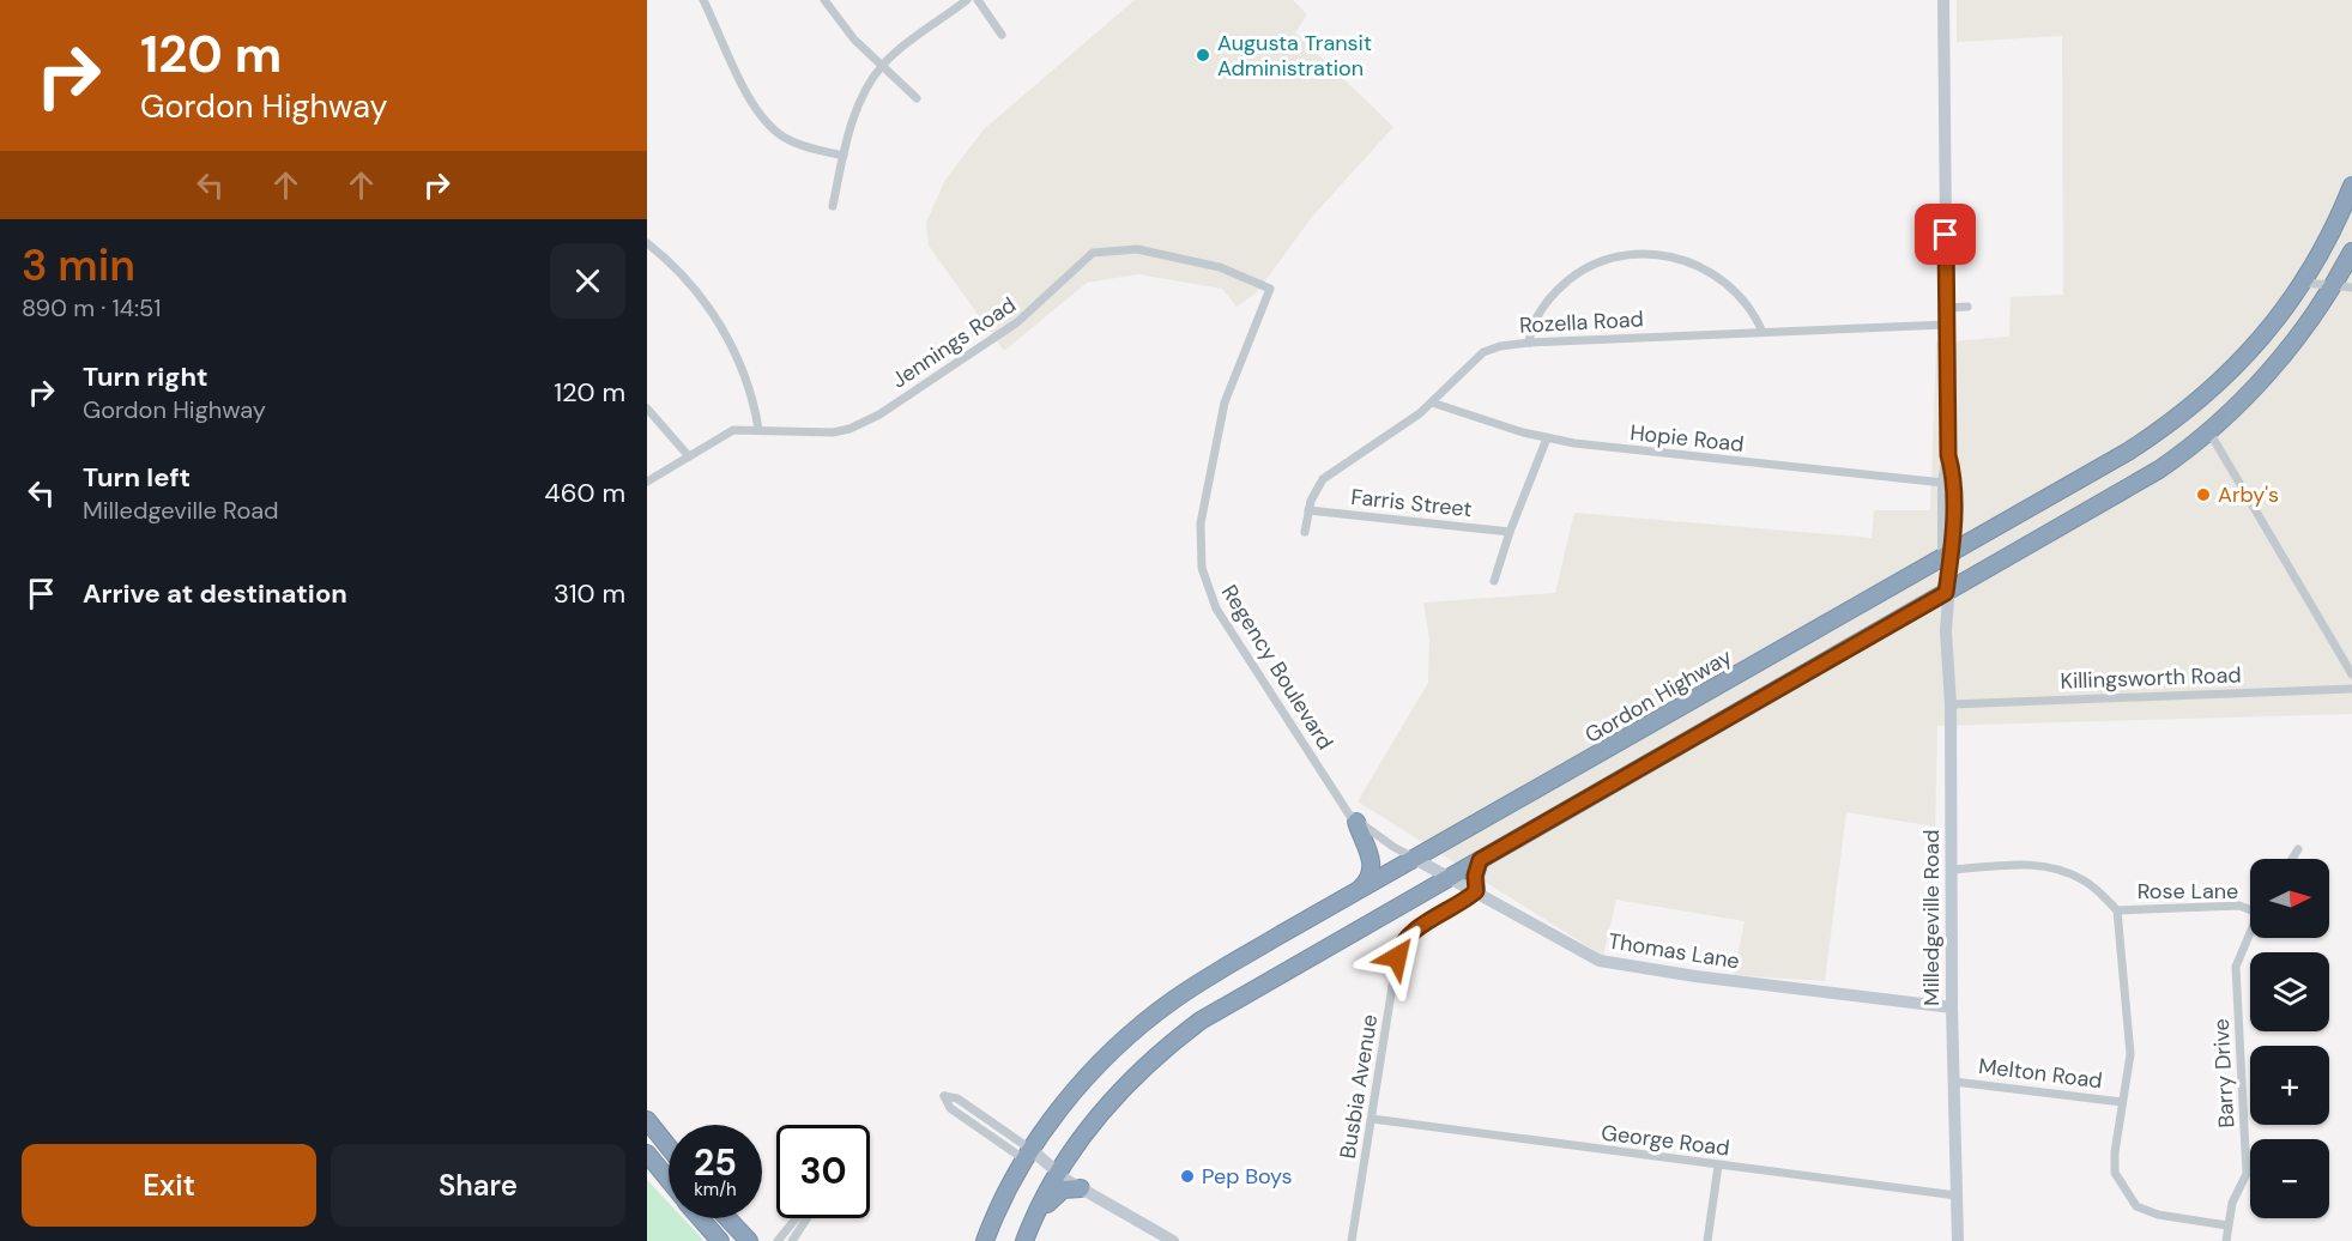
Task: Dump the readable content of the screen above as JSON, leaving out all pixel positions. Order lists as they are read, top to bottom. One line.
{"streets":{"highway":["Gordon Highway"],"street":["Rozella Road","Jennings Road","Hopie Road","Farris Street","Regency Boulevard","Killingsworth Road","Rose Lane","Milledgeville Road","Thomas Lane","Melton Road","Barry Drive","Busbia Avenue","George Road"]},"crossings":[["Rozella Road","Hopie Road"],["Rozella Road","Farris Street"],["Rozella Road","Milledgeville Road"],["Jennings Road","Regency Boulevard"],["Hopie Road","Milledgeville Road"],["Regency Boulevard","Gordon Highway"],["Regency Boulevard","Thomas Lane"],["Killingsworth Road","Milledgeville Road"],["Gordon Highway","Milledgeville Road"],["Gordon Highway","Thomas Lane"],["Milledgeville Road","Thomas Lane"],["Milledgeville Road","Melton Road"],["Milledgeville Road","George Road"],["Thomas Lane","Busbia Avenue"],["Busbia Avenue","George Road"]],"places":["Augusta Transit Administration","Arby's","Pep Boys"],"north":"right","page":{"turn":["120 m","Gordon Highway"],"heading":["3 min","890 m · 14:51"],"list":[{"name":"Turn right","note":"Gordon Highway","value":"120 m"},{"name":"Turn left","note":"Milledgeville Road","value":"460 m"},{"name":"Arrive at destination","value":"310 m"}],"map_buttons":["+","−"],"speed":"25 km/h","limit":"30","buttons":["Exit","Share"]}}
